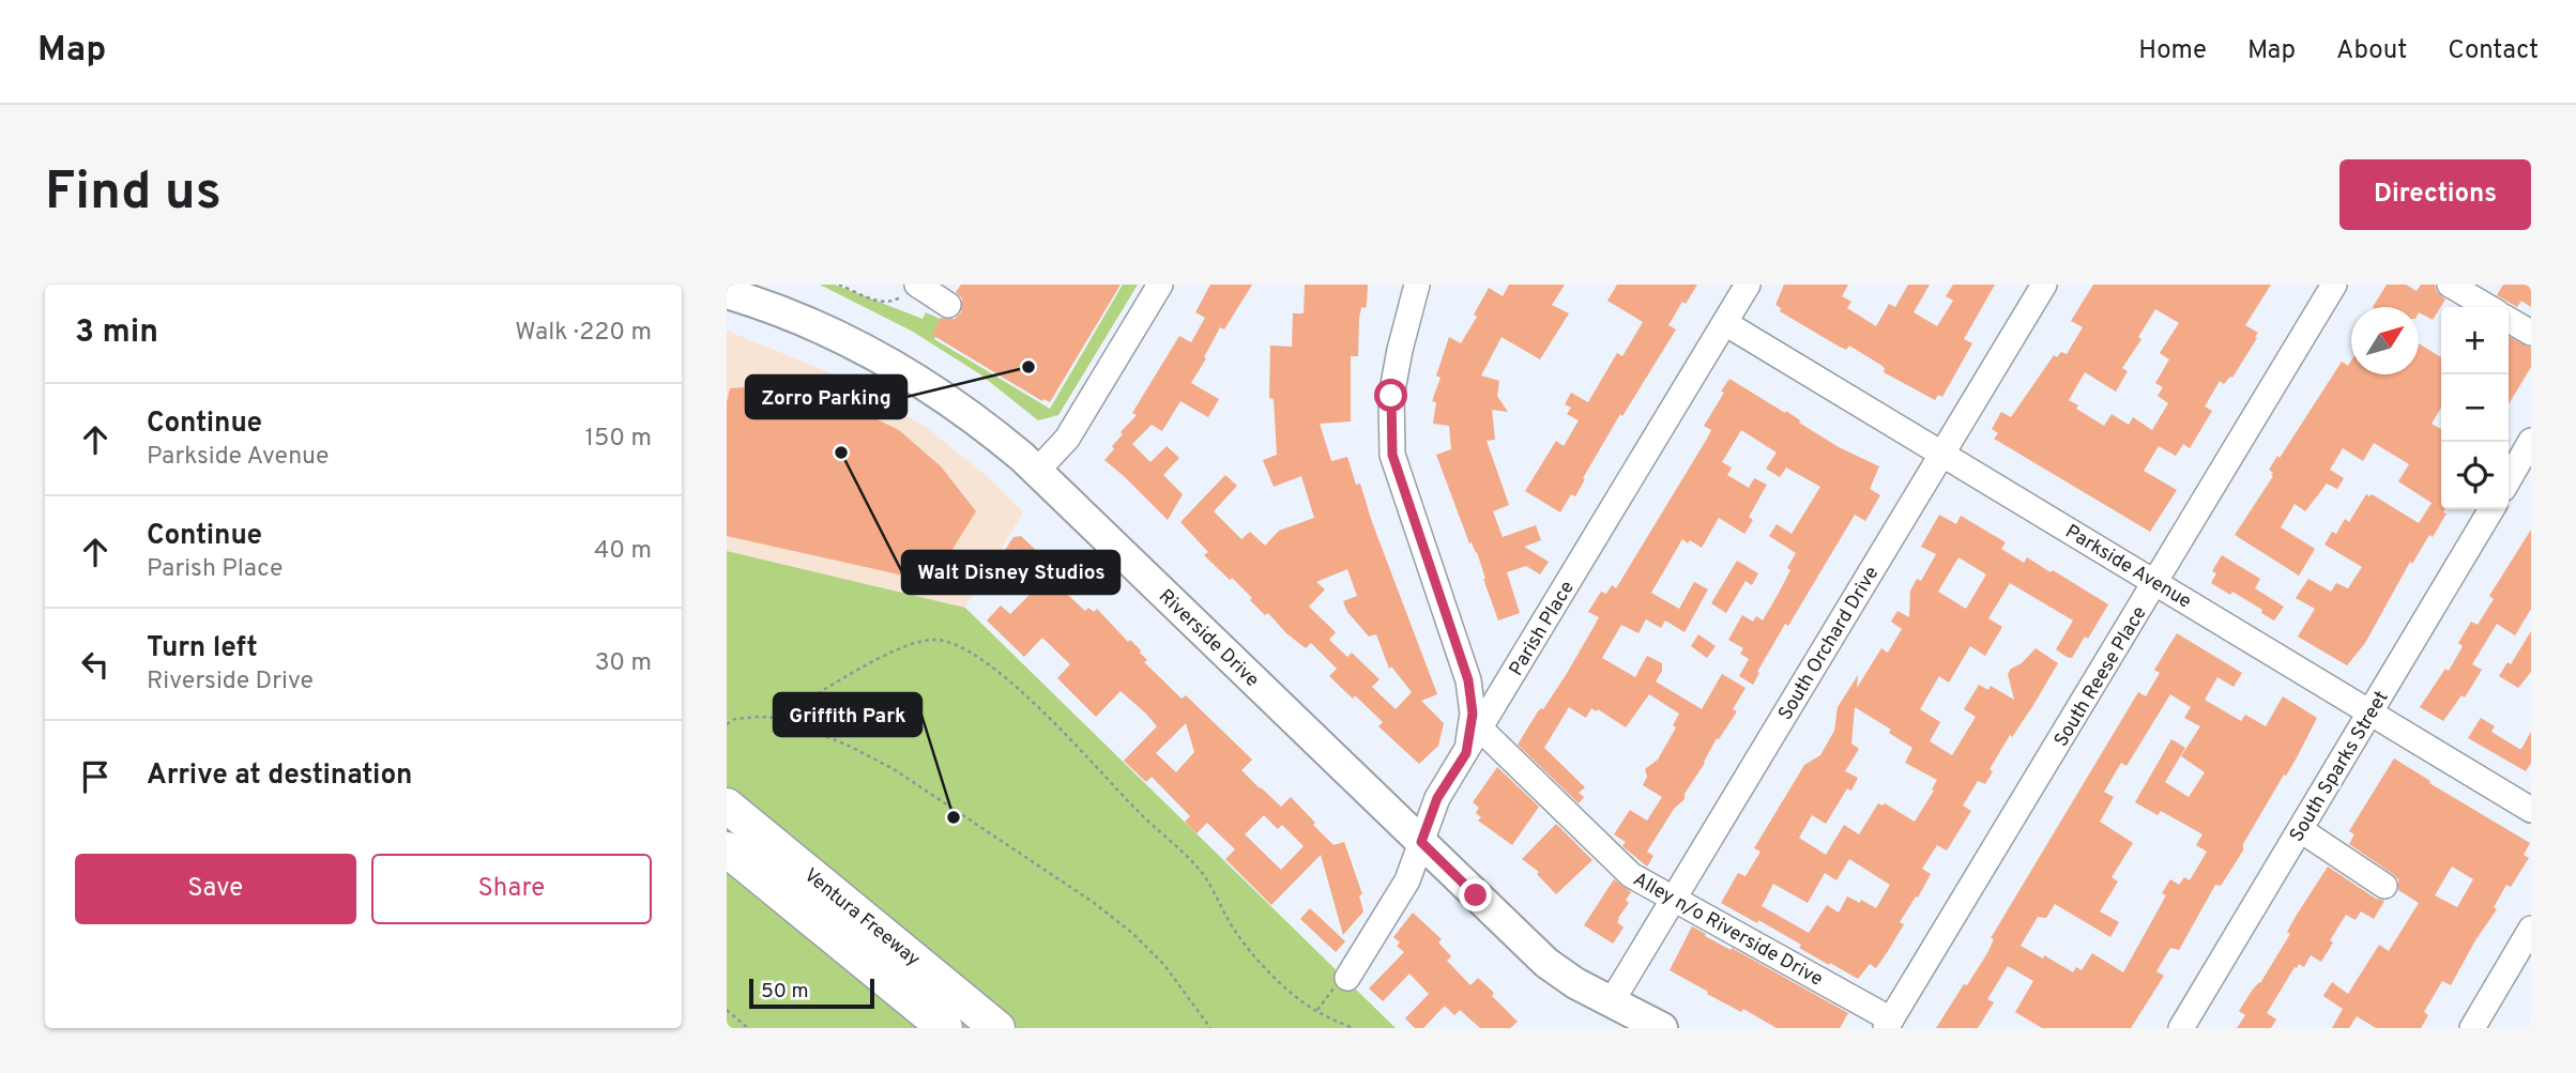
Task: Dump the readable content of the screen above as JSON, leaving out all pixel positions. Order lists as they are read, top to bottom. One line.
{"streets":{"highway":["Ventura Freeway"],"main road":["Riverside Drive"],"street":["Parkside Avenue","Parish Place","South Orchard Drive","South Reese Place","South Sparks Street","Alley n/o Riverside Drive"]},"crossings":[["Parkside Avenue","Parish Place"],["Parkside Avenue","South Orchard Drive"],["Parkside Avenue","South Reese Place"],["Parkside Avenue","South Sparks Street"],["Parish Place","Riverside Drive"],["Parish Place","Alley n/o Riverside Drive"],["Riverside Drive","South Orchard Drive"],["South Orchard Drive","Alley n/o Riverside Drive"],["South Reese Place","Alley n/o Riverside Drive"]],"places":["Zorro Parking","Walt Disney Studios","Griffith Park"],"scale_bar":"50 m","north":"top right","page":{"header":"Map","nav":["Home","Map","About","Contact"],"buttons":["Directions",["Save","Share"]],"title":"Find us","heading":["3 min","Walk · 220 m"],"map_buttons":["+","−"],"list":[["Continue","Parkside Avenue","150 m"],["Continue","Parish Place","40 m"],["Turn left","Riverside Drive","30 m"],"Arrive at destination"],"scale":"50 m"}}
